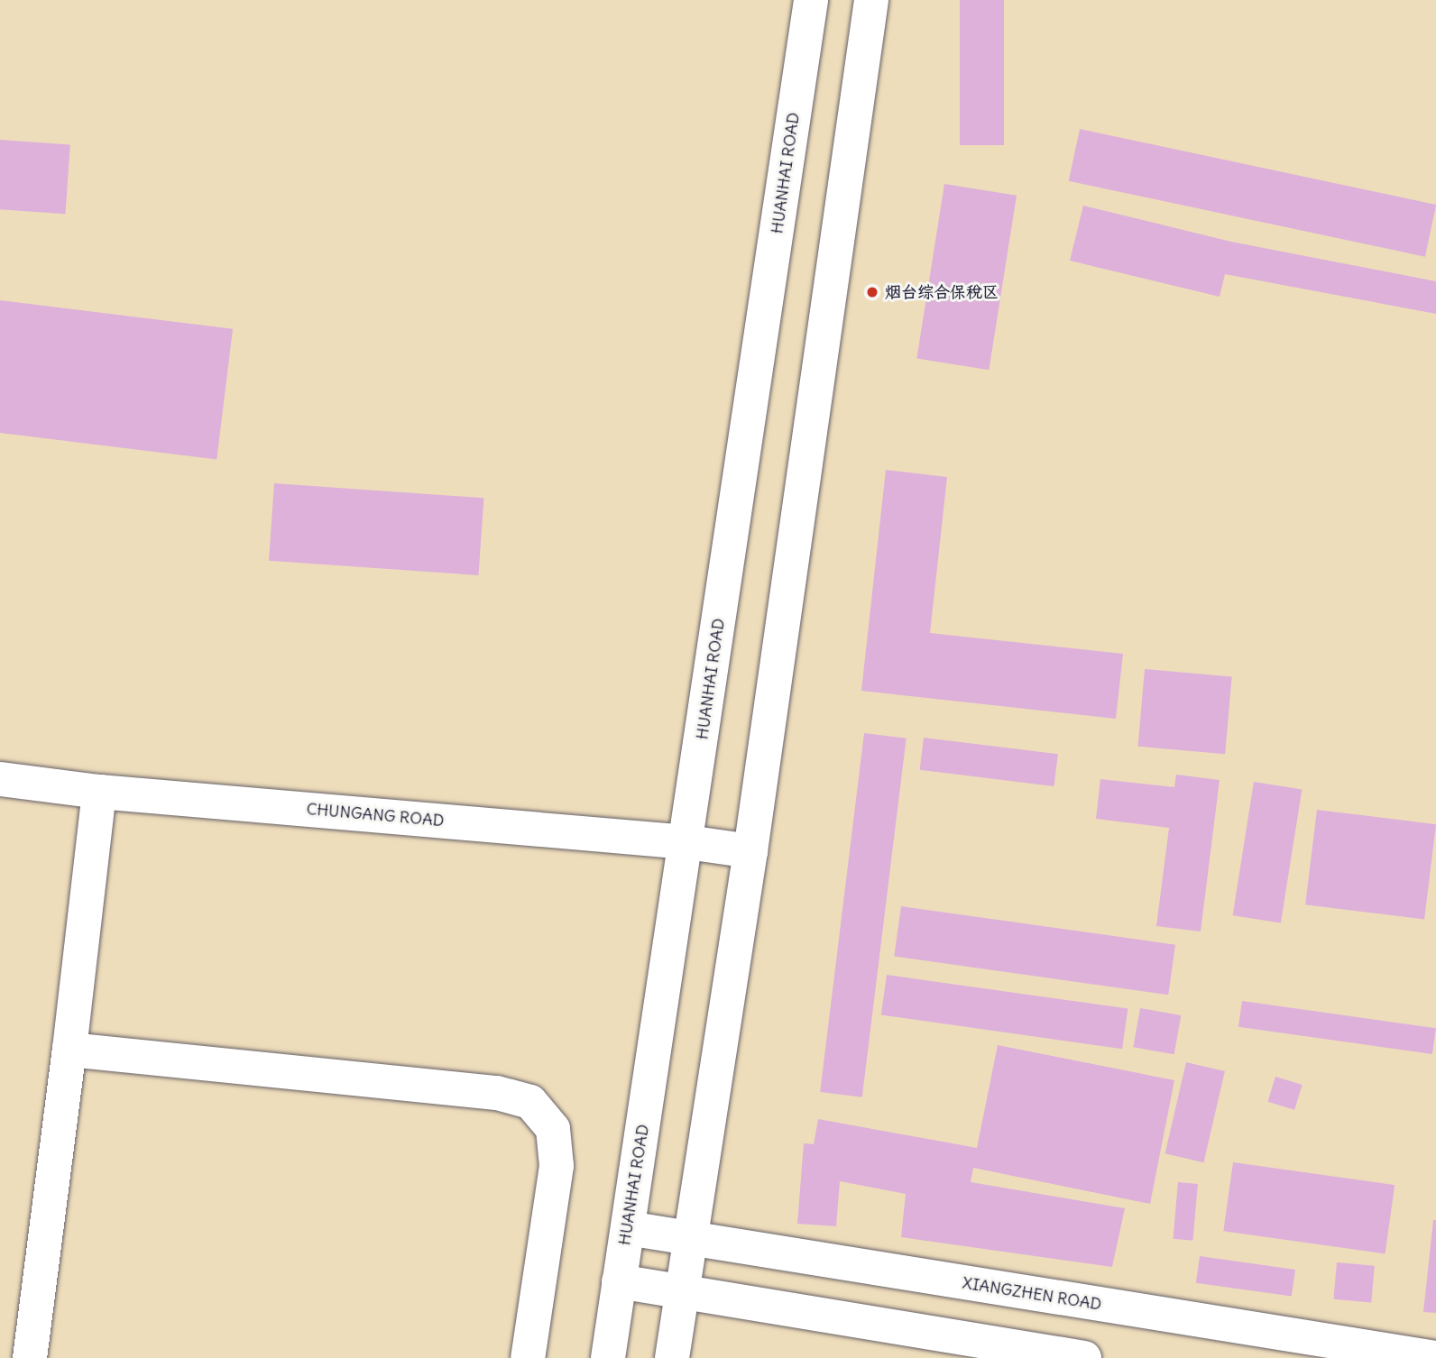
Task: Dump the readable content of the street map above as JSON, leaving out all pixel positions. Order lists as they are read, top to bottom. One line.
{"streets":{"street":["HUANHAI ROAD","CHUNGANG ROAD","XIANGZHEN ROAD"]},"crossings":[["HUANHAI ROAD","CHUNGANG ROAD"],["HUANHAI ROAD","XIANGZHEN ROAD"]],"places":["烟台综合保税区"]}
